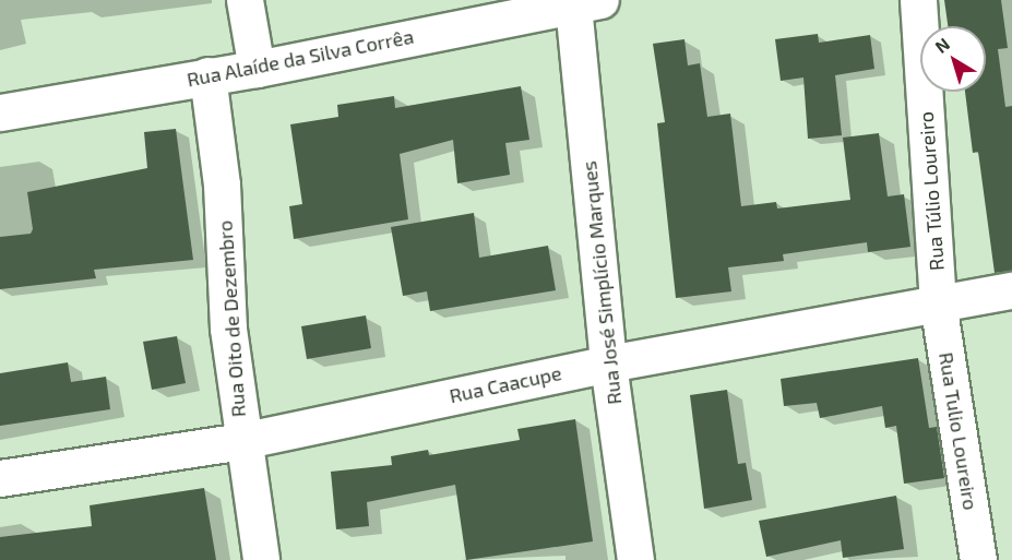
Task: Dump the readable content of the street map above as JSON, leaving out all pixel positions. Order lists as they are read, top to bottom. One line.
{"streets":{"street":["Rua Alaíde da Silva Corrêa","Rua Túlio Loureiro","Rua José Simplício Marques","Rua Oito de Dezembro","Rua Caacupe","Rua Tulio Loureiro"]},"crossings":[["Rua Alaíde da Silva Corrêa","Rua José Simplício Marques"],["Rua Alaíde da Silva Corrêa","Rua Oito de Dezembro"],["Rua Túlio Loureiro","Rua Caacupe"],["Rua Túlio Loureiro","Rua Tulio Loureiro"],["Rua José Simplício Marques","Rua Caacupe"],["Rua Oito de Dezembro","Rua Caacupe"],["Rua Caacupe","Rua Tulio Loureiro"]],"north":"top left"}
